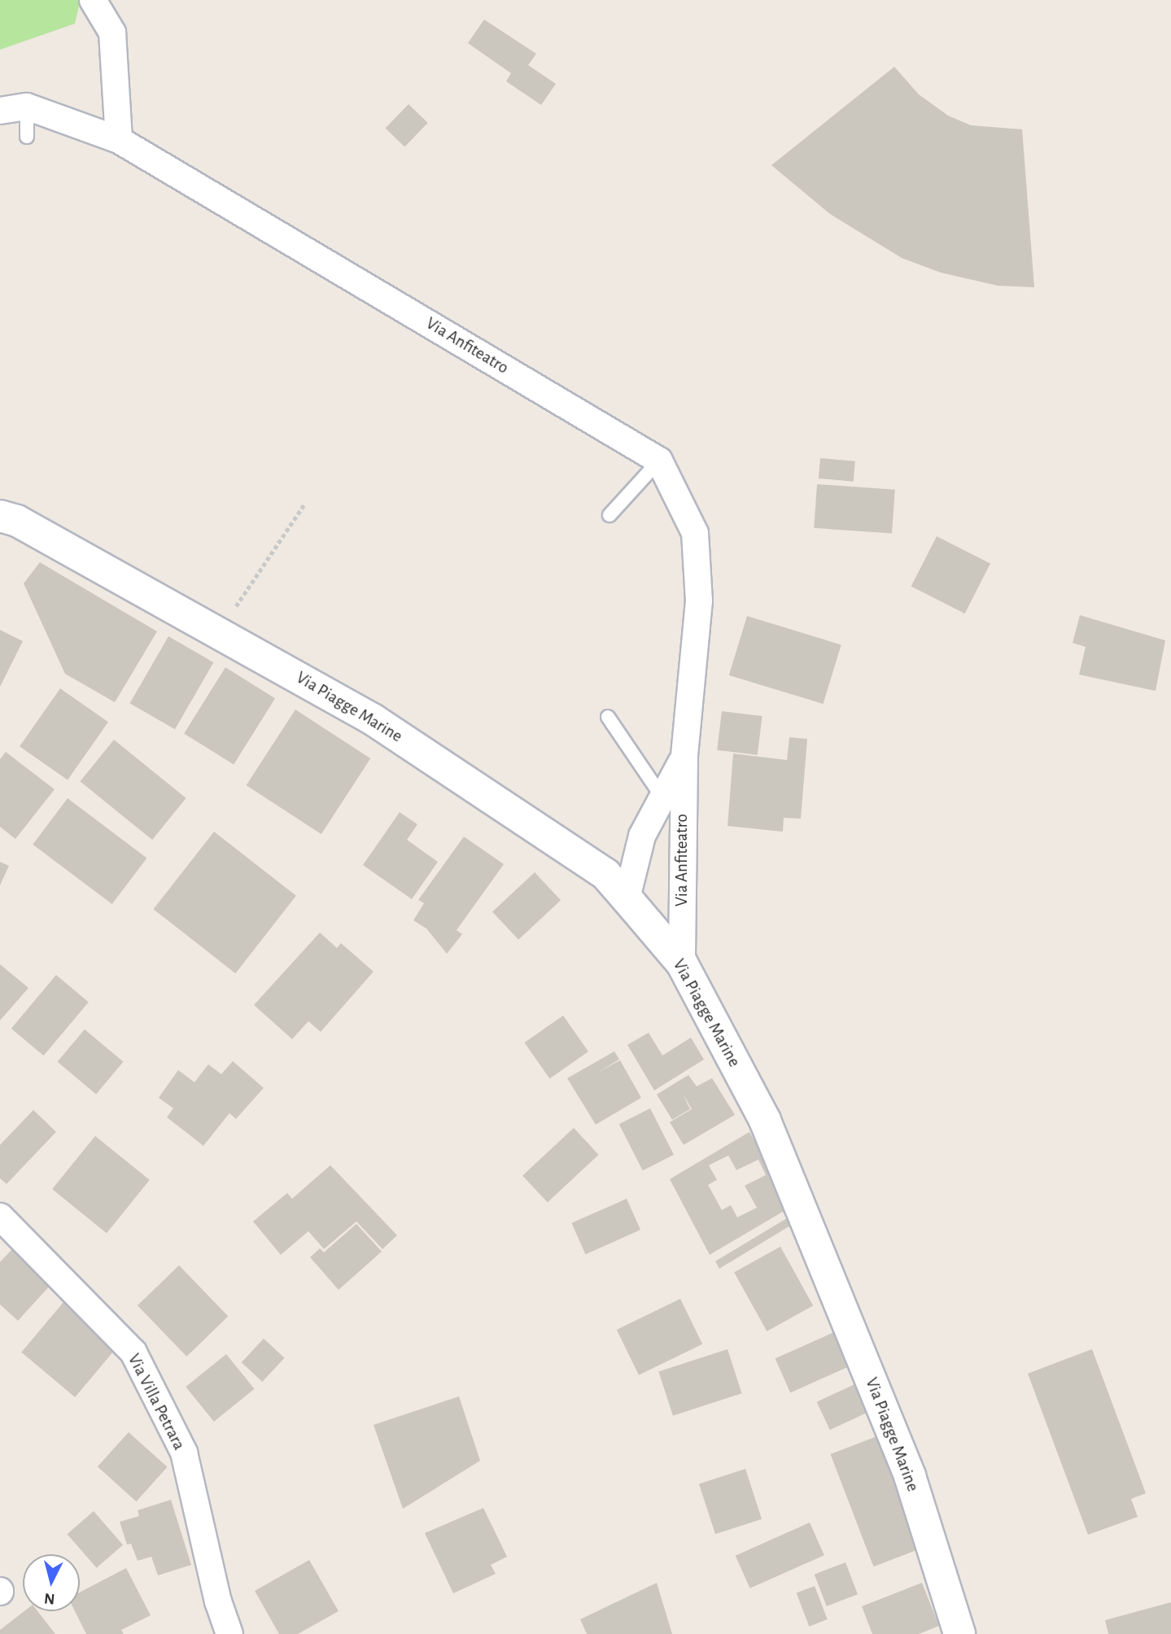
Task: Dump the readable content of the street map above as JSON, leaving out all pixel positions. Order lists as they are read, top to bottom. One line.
{"streets":{"street":["Via Anfiteatro","Via Piagge Marine","Via Villa Petrara"]},"crossings":[["Via Anfiteatro","Via Piagge Marine"]],"north":"bottom"}
